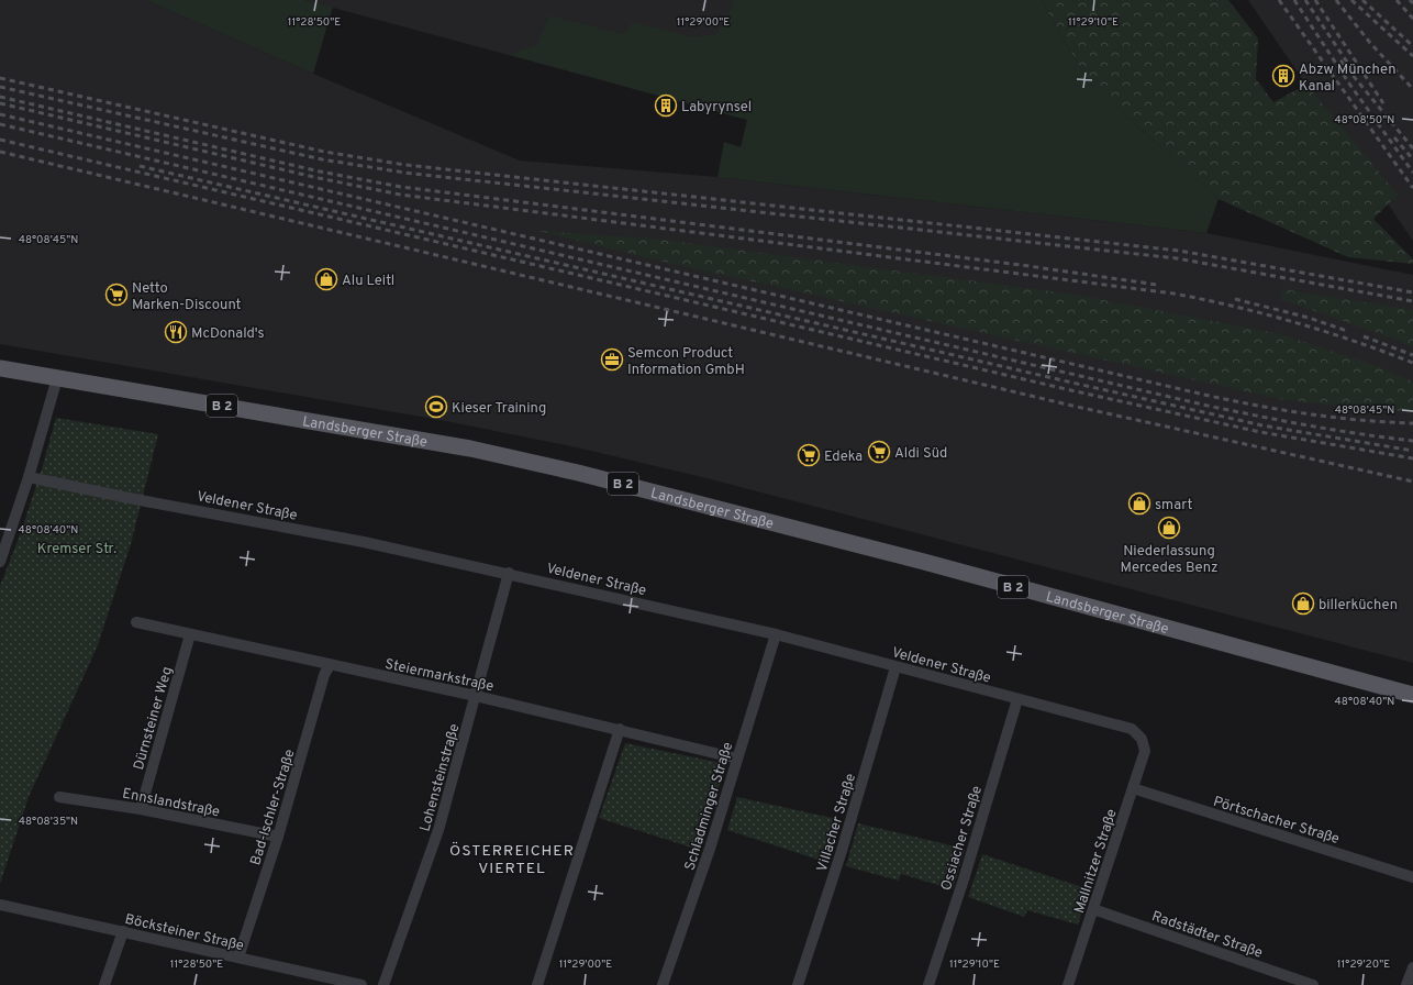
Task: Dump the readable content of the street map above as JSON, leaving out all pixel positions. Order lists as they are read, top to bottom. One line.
{"streets":{"main road":["B 2","Landsberger Straße"],"street":["Veldener Straße","Steiermarkstraße","Dürnsteiner Weg","Lohensteinstraße","Ennslandstraße","Schladminger Straße","Bad-Ischler-Straße","Pörtschacher Straße","Villacher Straße","Ossiacher Straße","Mallnitzer Straße","Böcksteiner Straße","Radstädter Straße"]},"crossings":[["Veldener Straße","Lohensteinstraße"],["Veldener Straße","Schladminger Straße"],["Veldener Straße","Villacher Straße"],["Veldener Straße","Ossiacher Straße"],["Veldener Straße","Mallnitzer Straße"],["Steiermarkstraße","Dürnsteiner Weg"],["Steiermarkstraße","Lohensteinstraße"],["Steiermarkstraße","Schladminger Straße"],["Steiermarkstraße","Bad-Ischler-Straße"],["Dürnsteiner Weg","Ennslandstraße"],["Ennslandstraße","Bad-Ischler-Straße"],["Bad-Ischler-Straße","Böcksteiner Straße"],["Pörtschacher Straße","Mallnitzer Straße"],["Mallnitzer Straße","Radstädter Straße"]],"districts":["ÖSTERREICHER VIERTEL"],"parks":["Kremser Str."],"places":{"building":["Abzw München Kanal","Labyrynsel"],"shop":["Alu Leitl","smart","Niederlassung Mercedes Benz","billerküchen"],"supermarket":["Netto Marken-Discount","Aldi Süd","Edeka"],"restaurant":["McDonald's"],"office":["Semcon Product Information GmbH"],"sports":["Kieser Training"]},"coordinates":["11°28'50\"E","11°29'00\"E","11°29'10\"E","48°08'50\"N","48°08'45\"N","48°08'40\"N","48°08'35\"N","11°29'20\"E"]}
